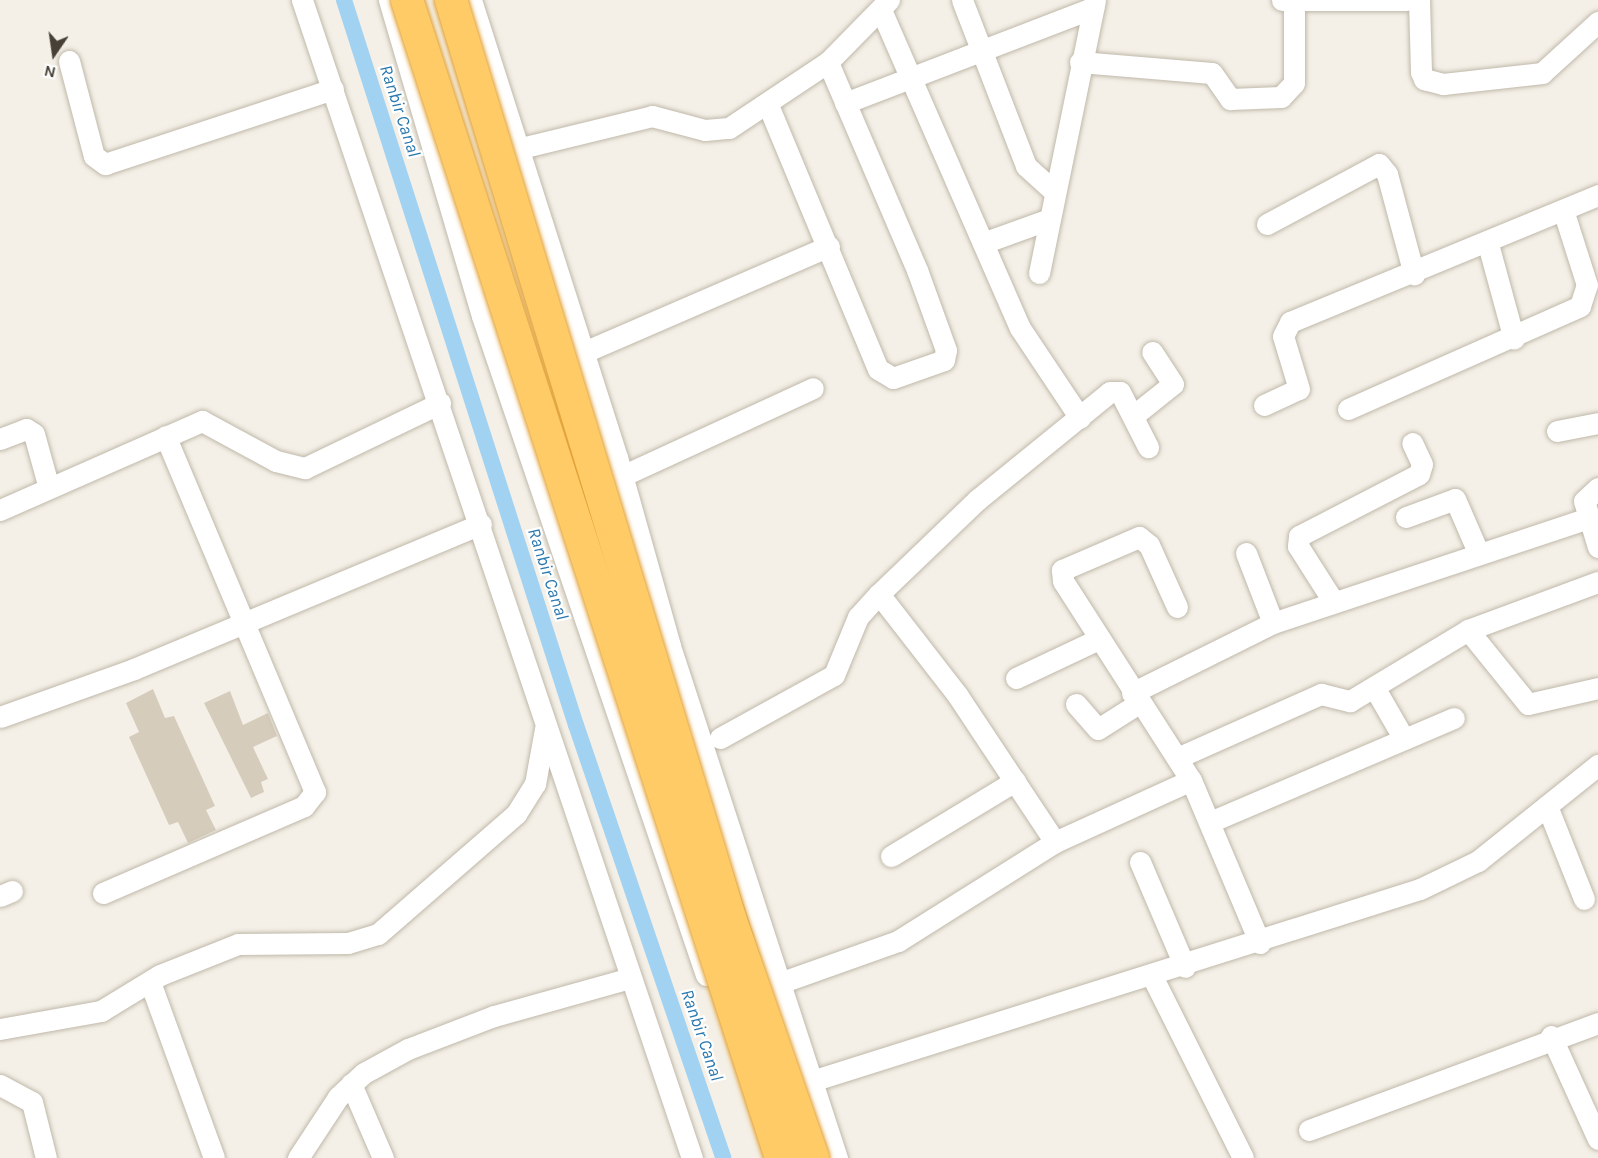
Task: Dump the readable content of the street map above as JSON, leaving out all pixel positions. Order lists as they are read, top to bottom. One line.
{"water":["Ranbir Canal"],"north":"bottom"}
